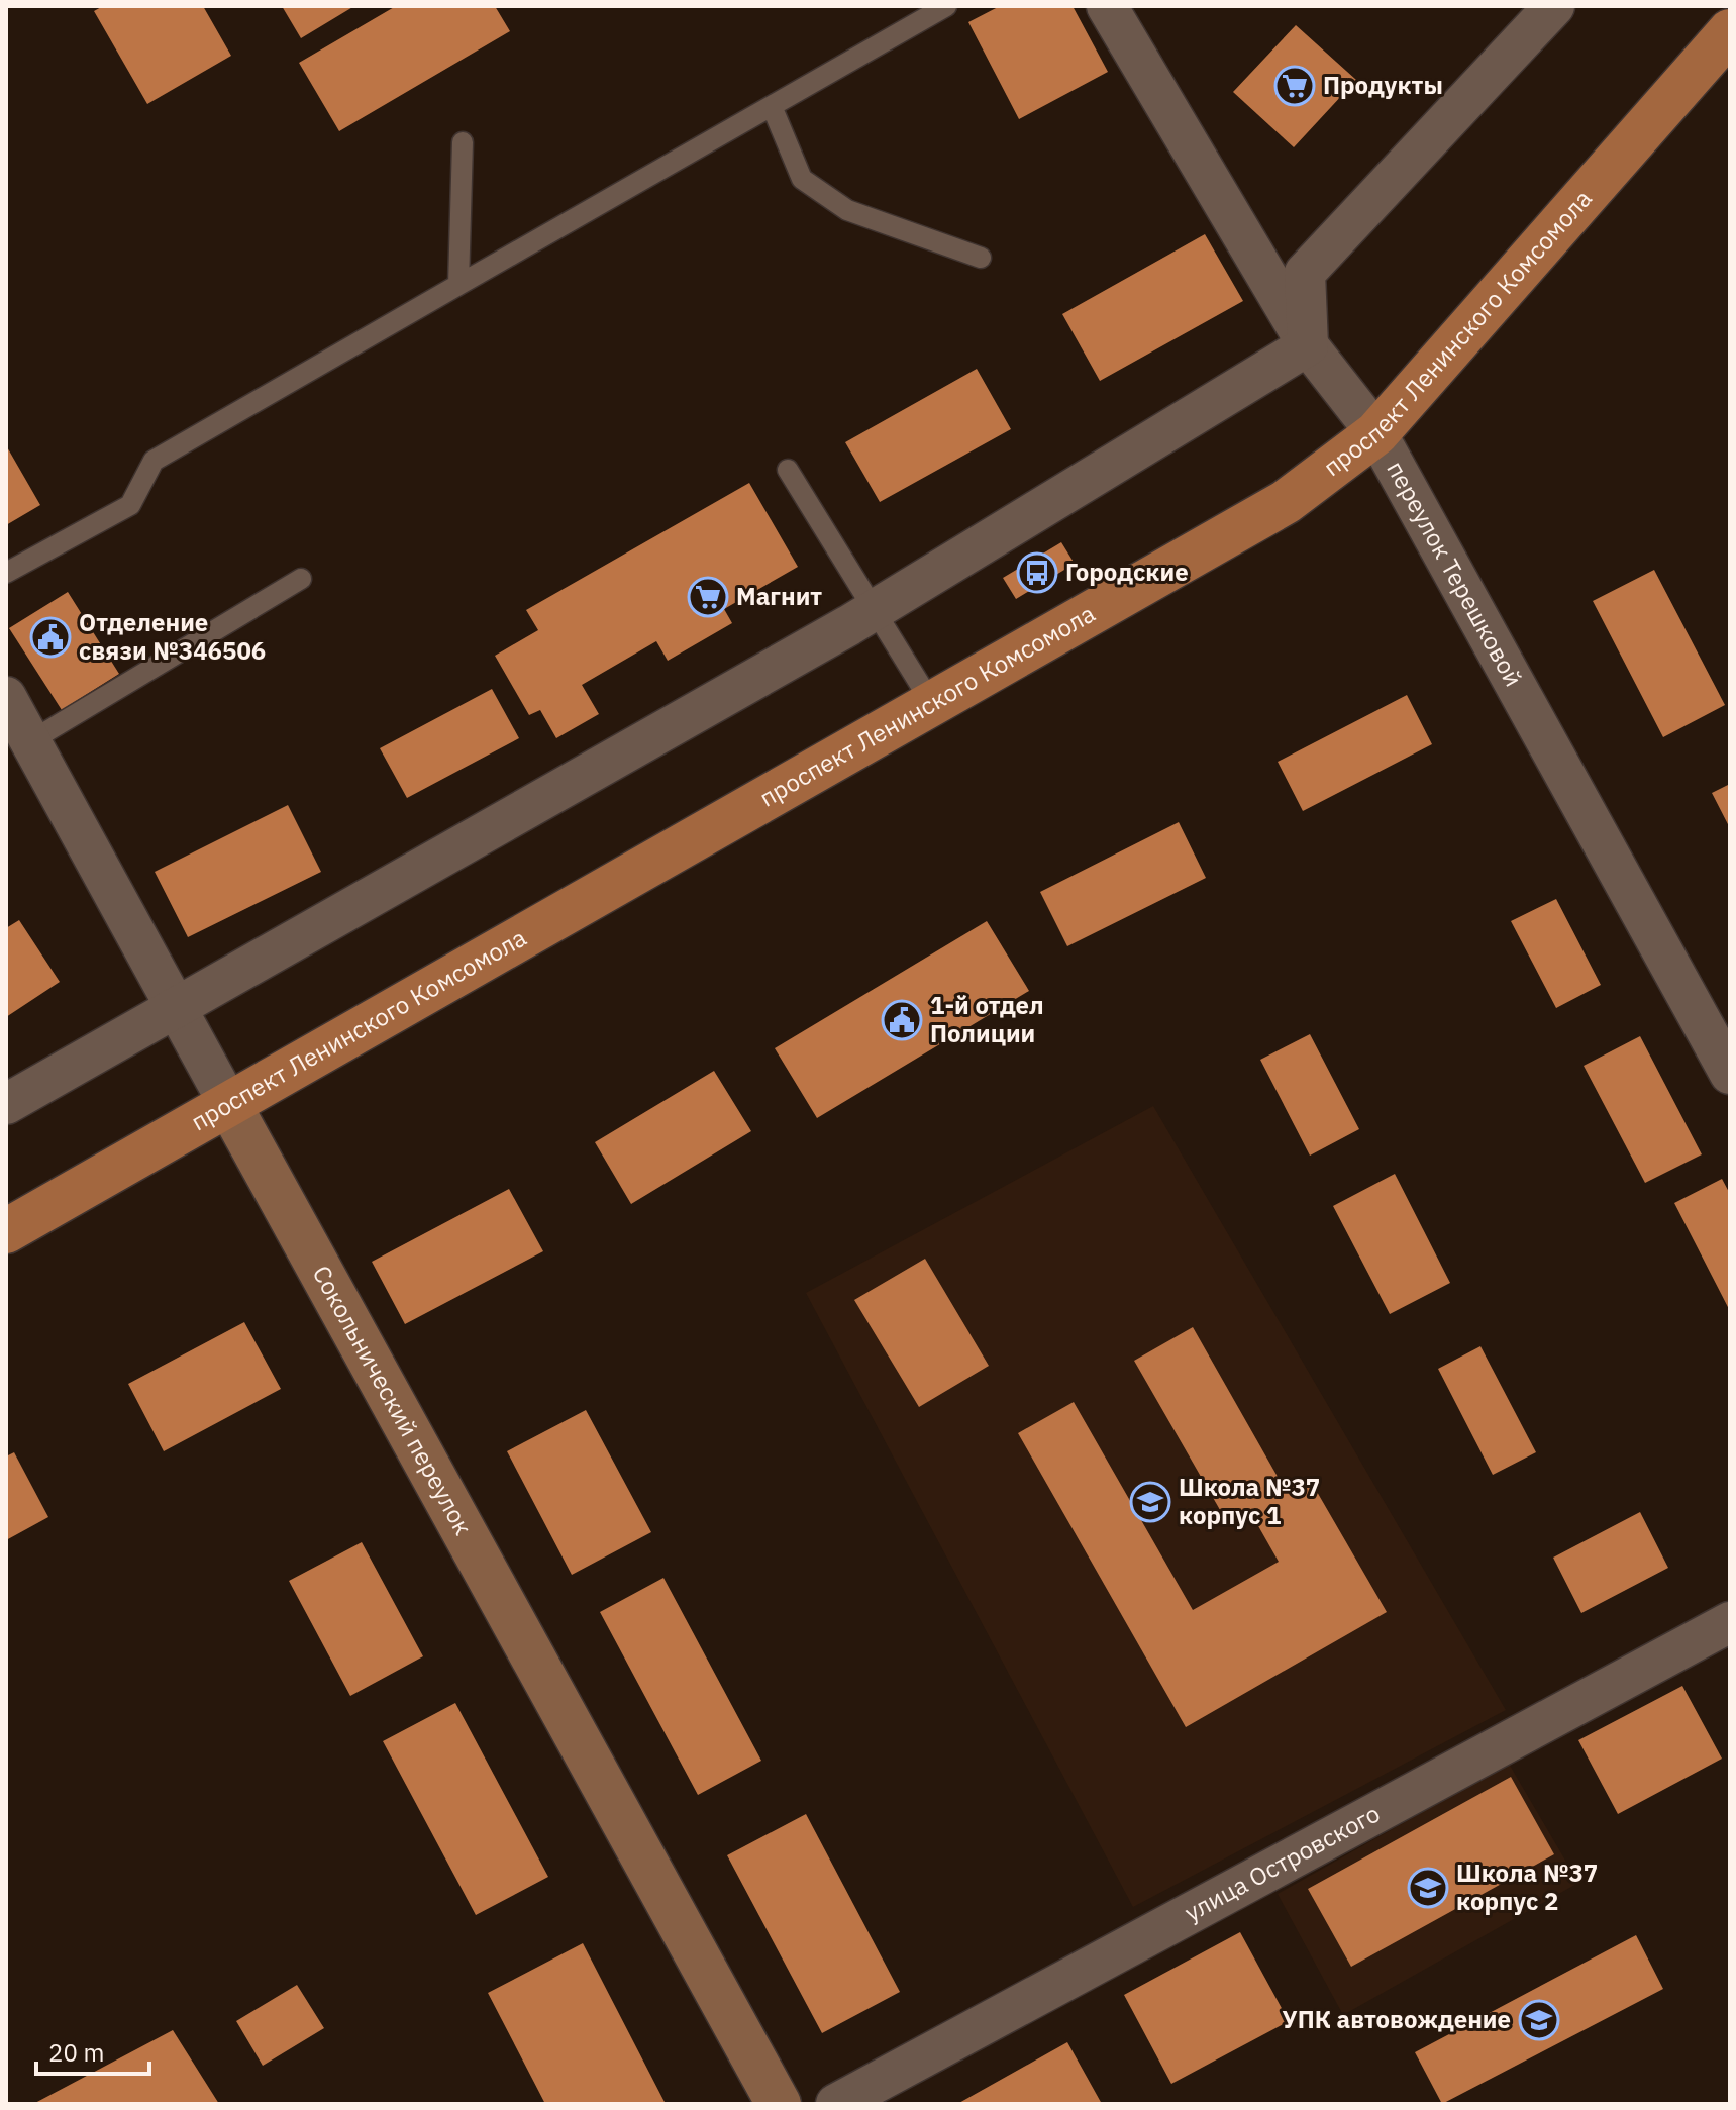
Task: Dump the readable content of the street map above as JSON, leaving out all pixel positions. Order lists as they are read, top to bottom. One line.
{"streets":{"main road":["проспект Ленинского Комсомола"],"street":["переулок Терешковой","Сокольнический переулок","улица Островского"]},"crossings":[["проспект Ленинского Комсомола","переулок Терешковой"],["проспект Ленинского Комсомола","Сокольнический переулок"]],"places":{"supermarket":["Продукты","Магнит"],"bus stop":["Городские"],"public building":["Отделение связи №346506","1-й отдел Полиции"],"school or university":["Школа №37 корпус 1","Школа №37 корпус 2","УПК автовождение"]},"scale_bar":"20 m"}
